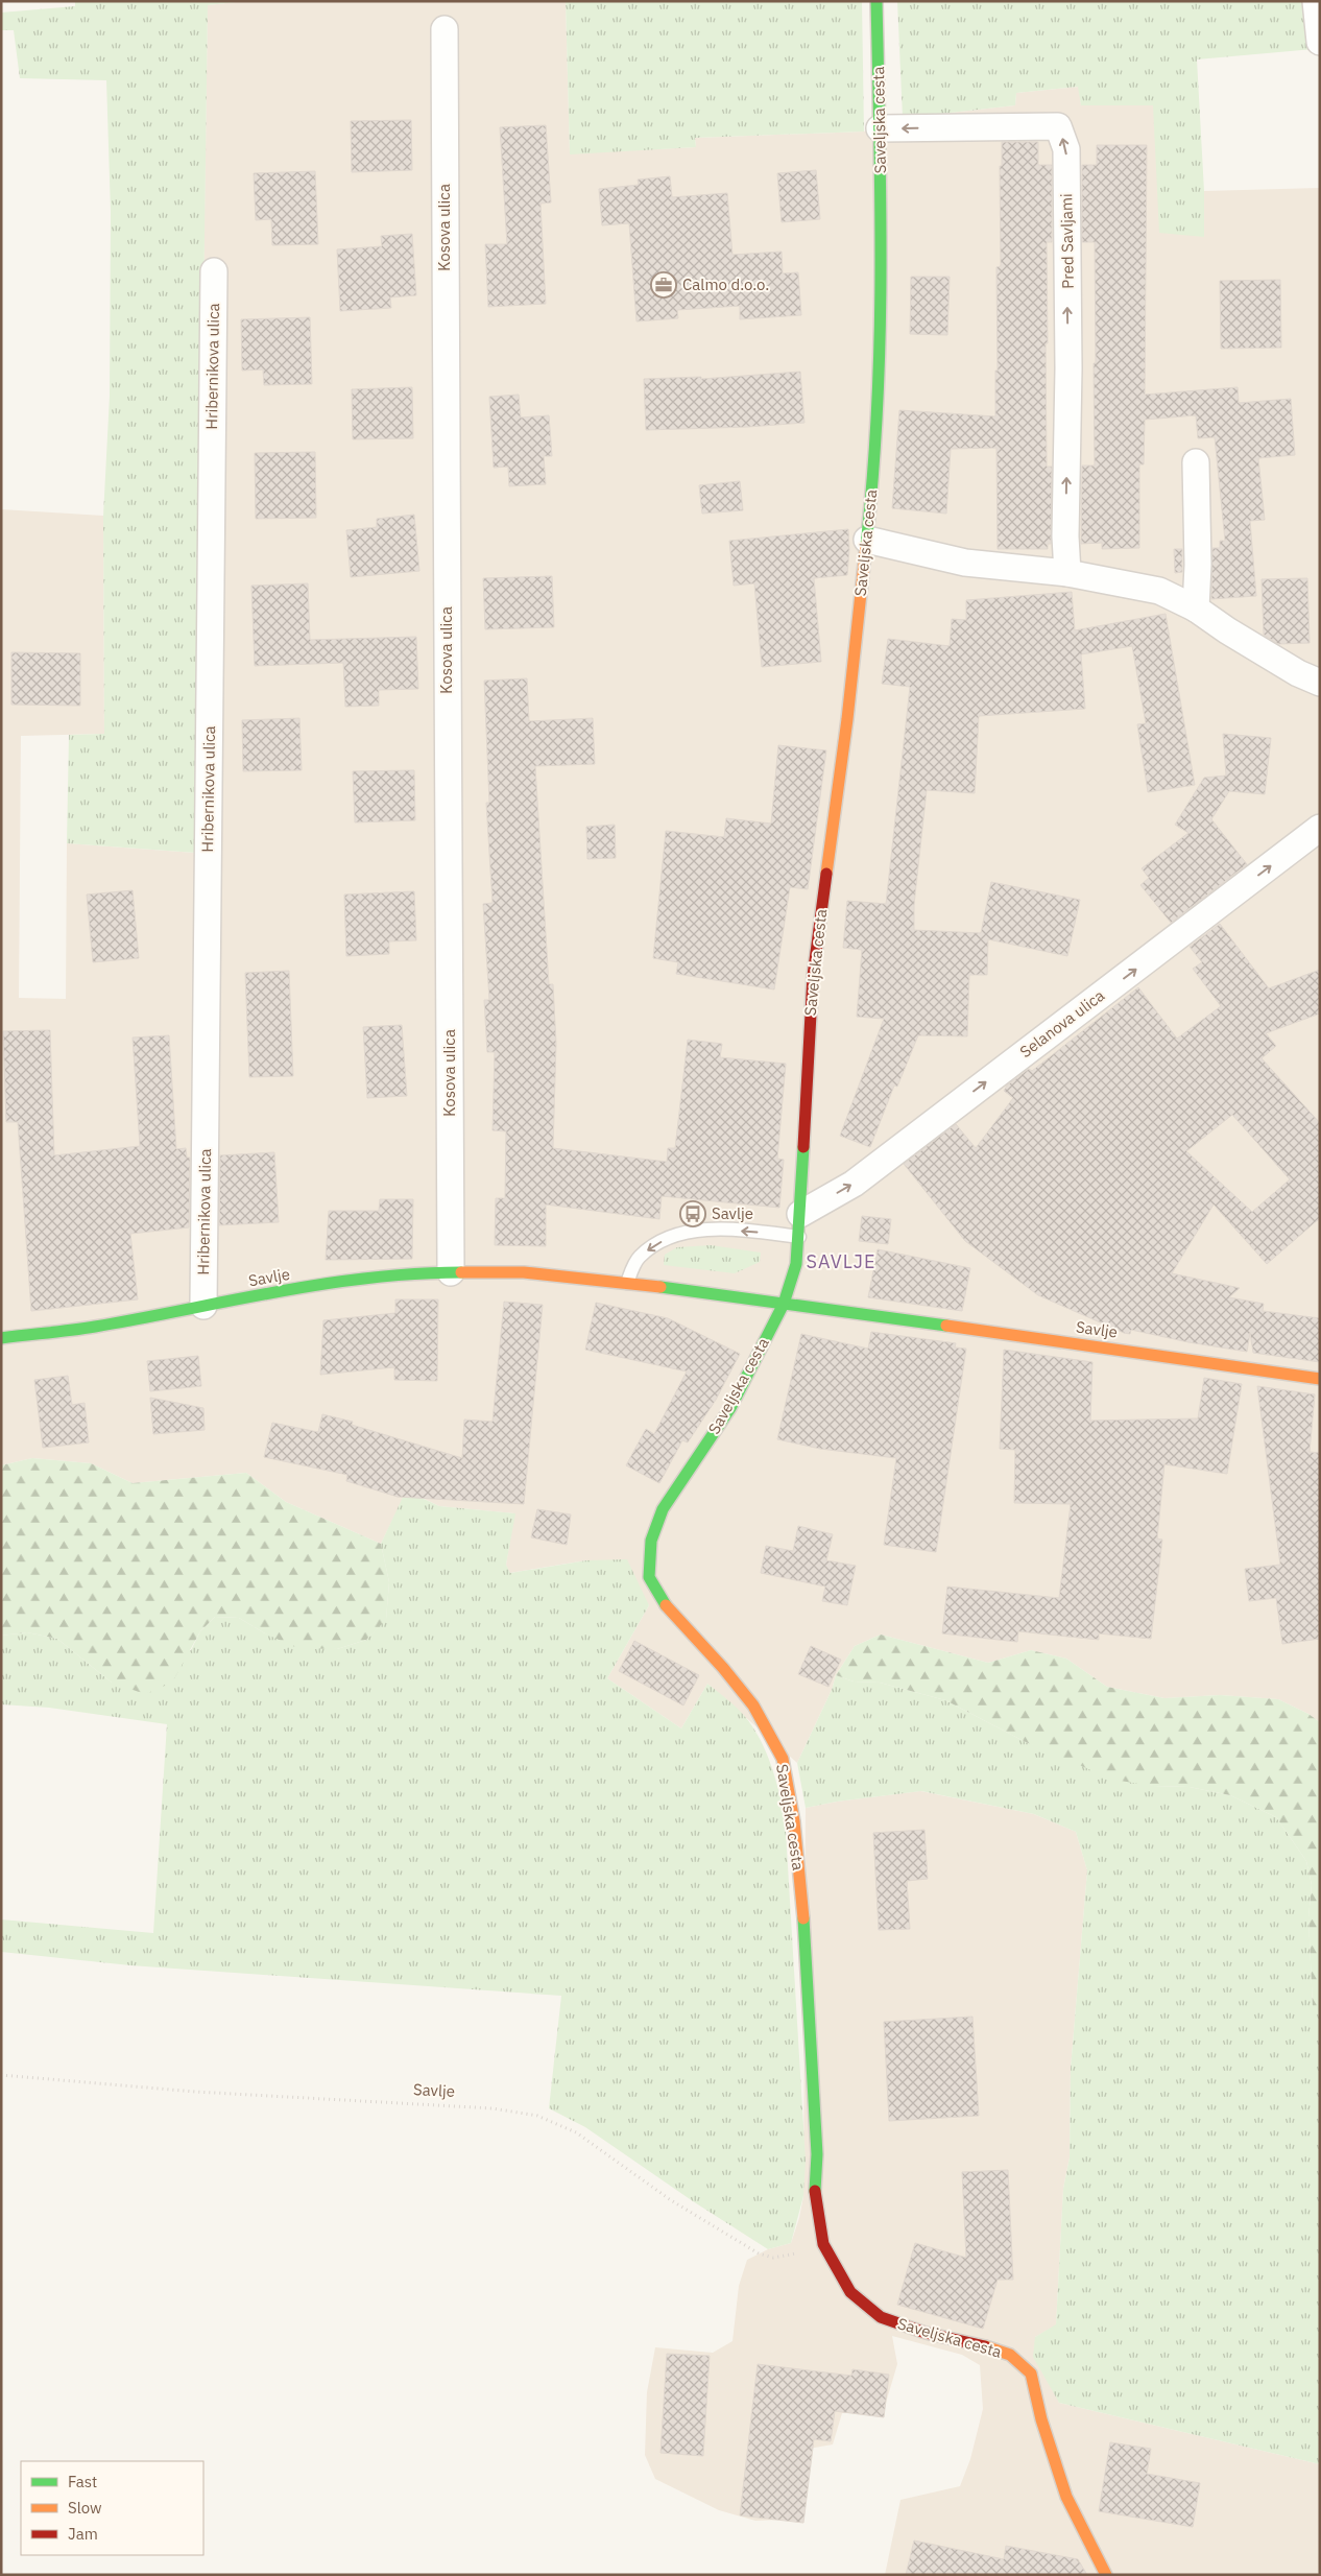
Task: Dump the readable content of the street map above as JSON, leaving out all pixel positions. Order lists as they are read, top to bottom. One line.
{"streets":{"street":["Saveljska cesta","Kosova ulica","Pred Savljami","Hribernikova ulica","Selanova ulica","Savlje"]},"crossings":[["Saveljska cesta","Pred Savljami"],["Saveljska cesta","Selanova ulica"],["Saveljska cesta","Savlje"],["Kosova ulica","Savlje"],["Hribernikova ulica","Savlje"]],"one_way":["Selanova ulica"],"districts":["SAVLJE"],"places":{"office":["Calmo d.o.o."],"bus stop":["Savlje"]},"legend":["Fast","Slow","Jam"]}
